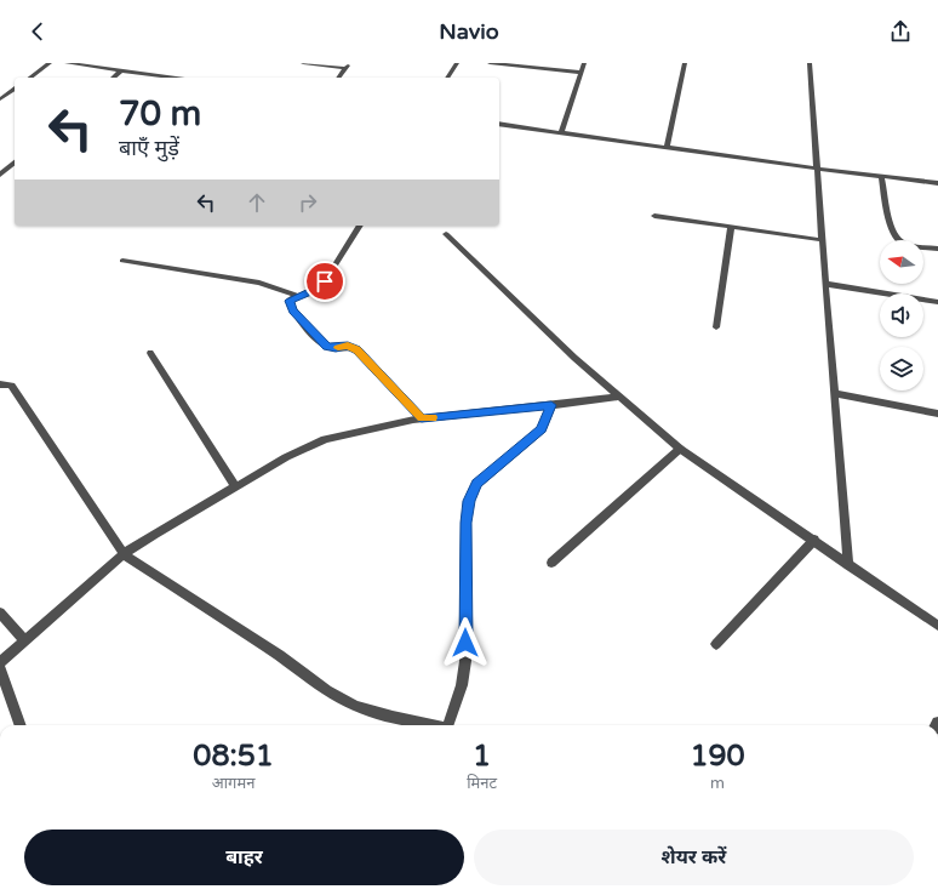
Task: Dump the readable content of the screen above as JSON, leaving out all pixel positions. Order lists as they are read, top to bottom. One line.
{"north":"left","page":{"header":"Navio","turn":["70 m","बाएँ मुड़ें"],"eta":["08:51","आगमन","1","मिनट","190","m"],"buttons":["बाहर","शेयर करें"]}}
